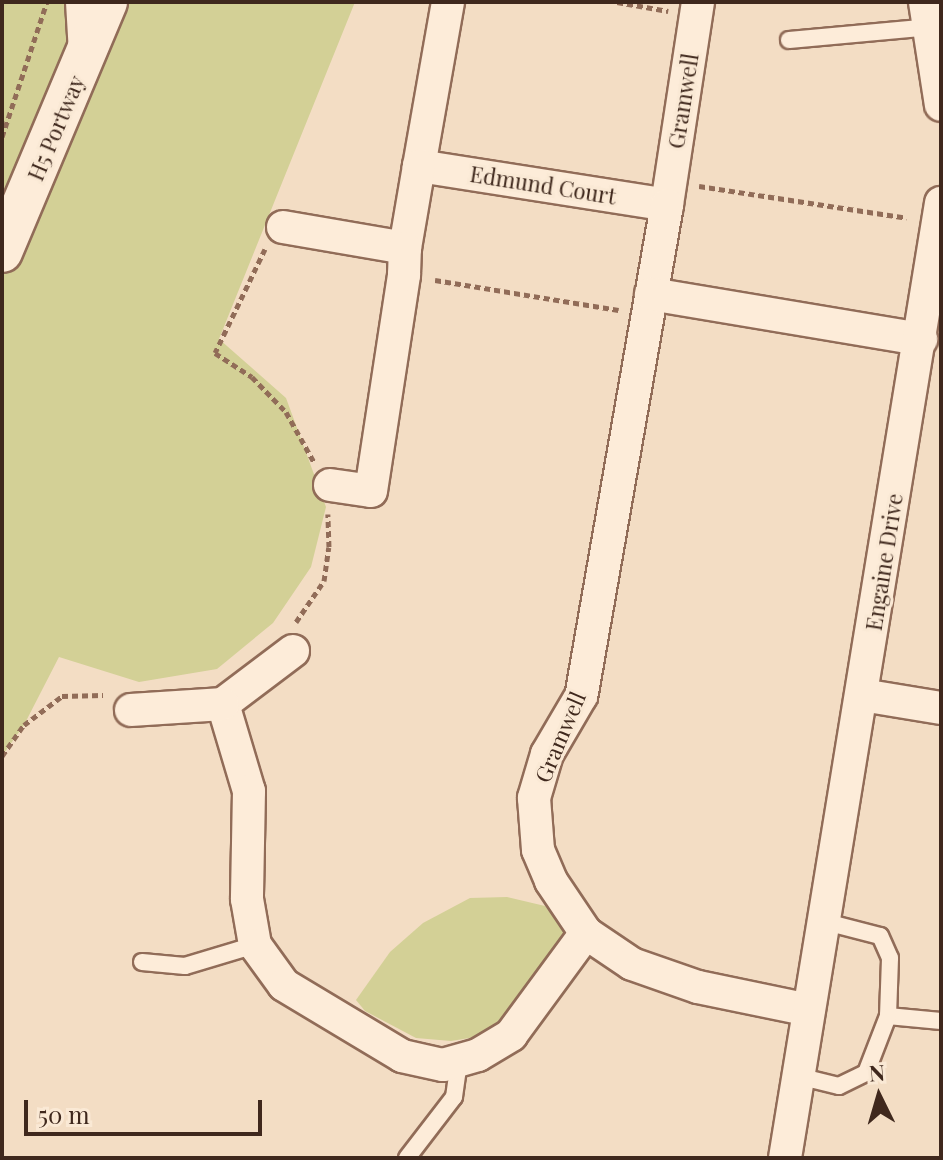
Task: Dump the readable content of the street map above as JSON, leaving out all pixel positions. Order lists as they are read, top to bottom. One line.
{"streets":{"street":["Gramwell","H5 Portway","Edmund Court","Engaine Drive"]},"crossings":[["Gramwell","Edmund Court"],["Gramwell","Engaine Drive"]],"scale_bar":"50 m","north":"top"}
